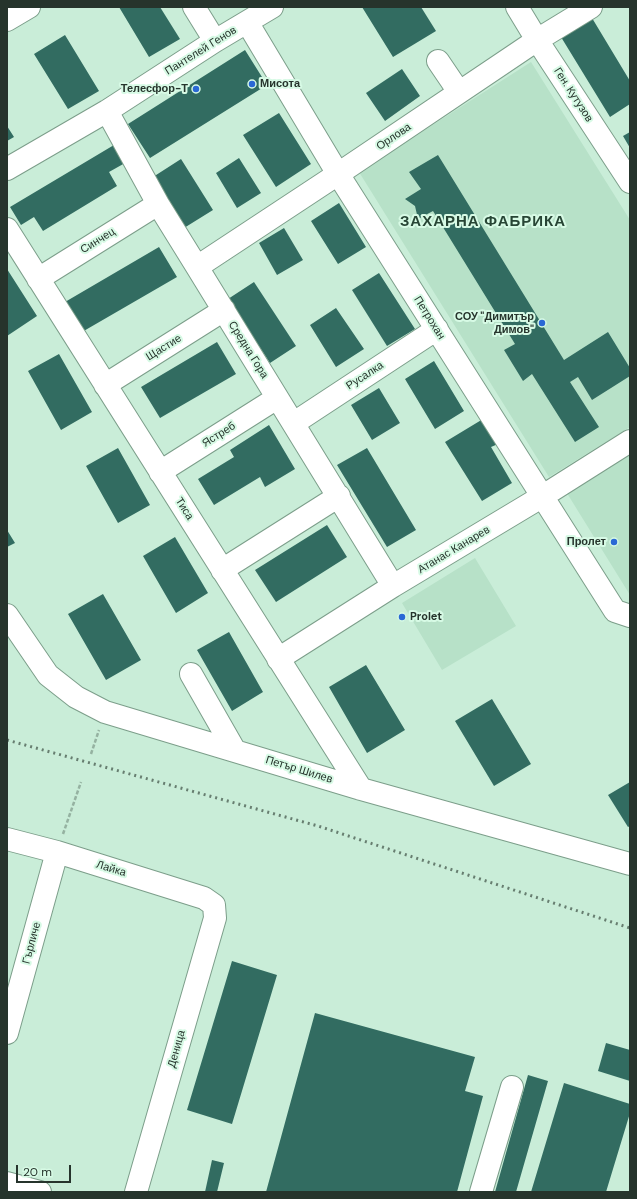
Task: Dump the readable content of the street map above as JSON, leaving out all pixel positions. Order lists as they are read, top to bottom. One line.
{"streets":{"street":["Пантелей Генов","Ген. Кутузов","Орлова","Синчец","Петрохан","Щастие","Средна Гора","Русалка","Ястреб","Тиса","Атанас Канарев","Петър Шилев","Лайка","Гърличе","Деница"]},"crossings":[["Пантелей Генов","Петрохан"],["Пантелей Генов","Средна Гора"],["Ген. Кутузов","Орлова"],["Орлова","Петрохан"],["Орлова","Средна Гора"],["Синчец","Средна Гора"],["Синчец","Тиса"],["Петрохан","Русалка"],["Петрохан","Атанас Канарев"],["Щастие","Средна Гора"],["Щастие","Тиса"],["Средна Гора","Русалка"],["Средна Гора","Ястреб"],["Средна Гора","Атанас Канарев"],["Ястреб","Тиса"],["Тиса","Атанас Канарев"],["Тиса","Петър Шилев"],["Лайка","Гърличе"],["Лайка","Деница"]],"districts":["ЗАХАРНА ФАБРИКА"],"places":["Мисота","Телесфор-Т","СОУ \"Димитър Димов\"","Пролет","Prolet"],"scale_bar":"20 m"}
